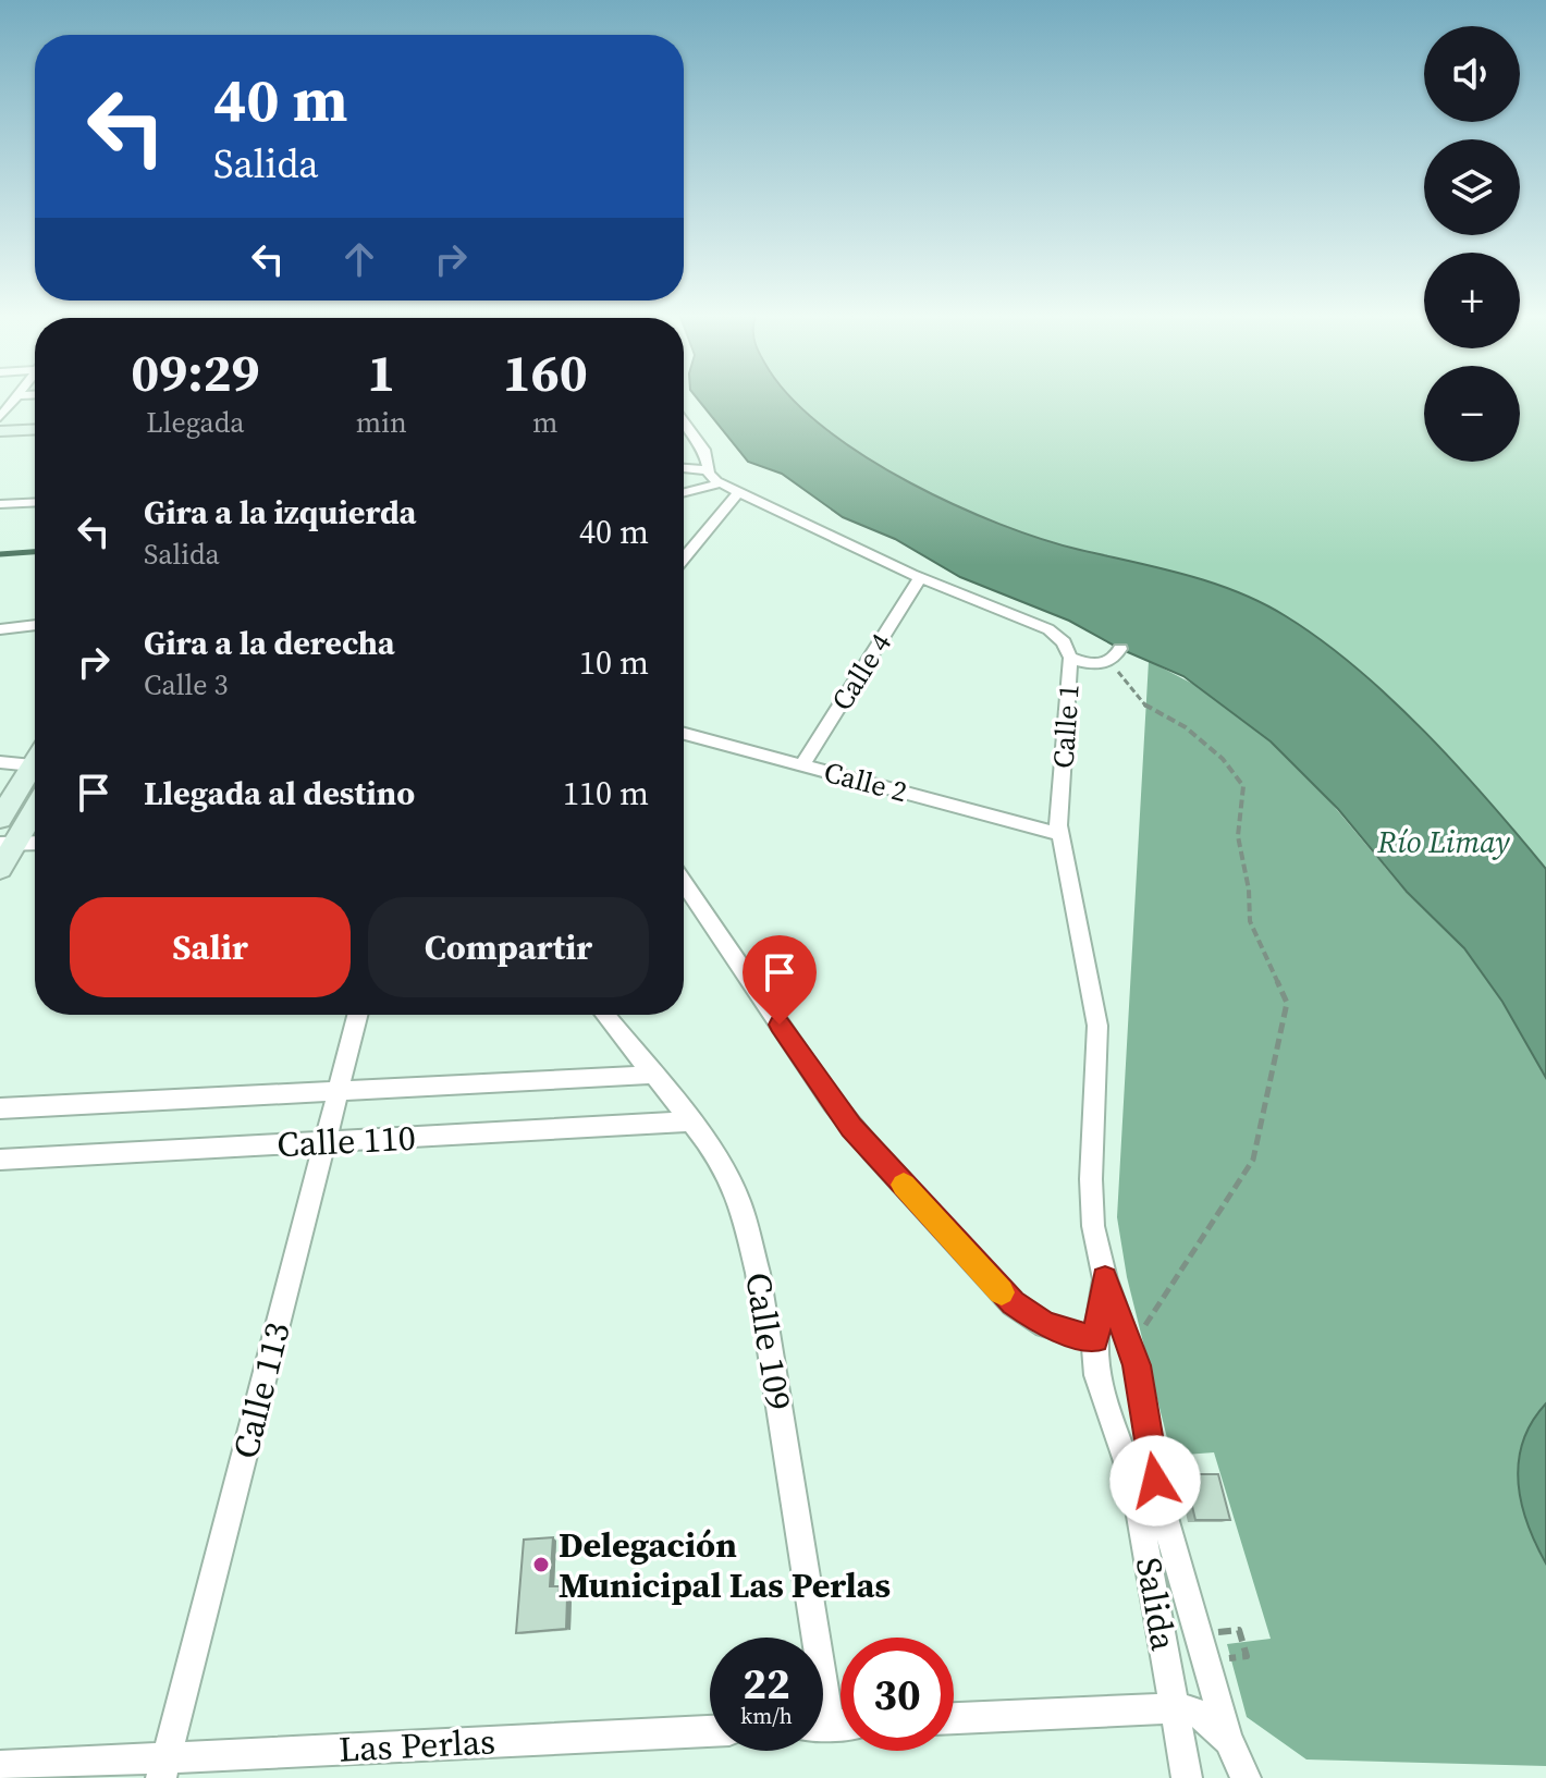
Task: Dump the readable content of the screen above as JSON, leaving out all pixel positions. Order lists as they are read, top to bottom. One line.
{"streets":{"street":["Calle 4","Calle 1","Calle 2","Calle 110","Calle 109","Calle 113","Salida","Las Perlas"]},"crossings":[["Calle 4","Calle 1"],["Calle 4","Calle 2"],["Calle 1","Calle 2"],["Calle 1","Salida"],["Calle 110","Calle 109"],["Calle 110","Calle 113"],["Calle 113","Las Perlas"]],"water":["Río Limay"],"places":["Delegación Municipal Las Perlas"],"page":{"map_buttons":["+","−"],"turn":["40 m","Salida"],"eta":["09:29","Llegada","1","min","160","m"],"list":[{"name":"Gira a la izquierda","note":"Salida","value":"40 m"},{"name":"Gira a la derecha","note":"Calle 3","value":"10 m"},{"name":"Llegada al destino","value":"110 m"}],"buttons":["Salir","Compartir"],"speed":"22 km/h","limit":"30"}}
